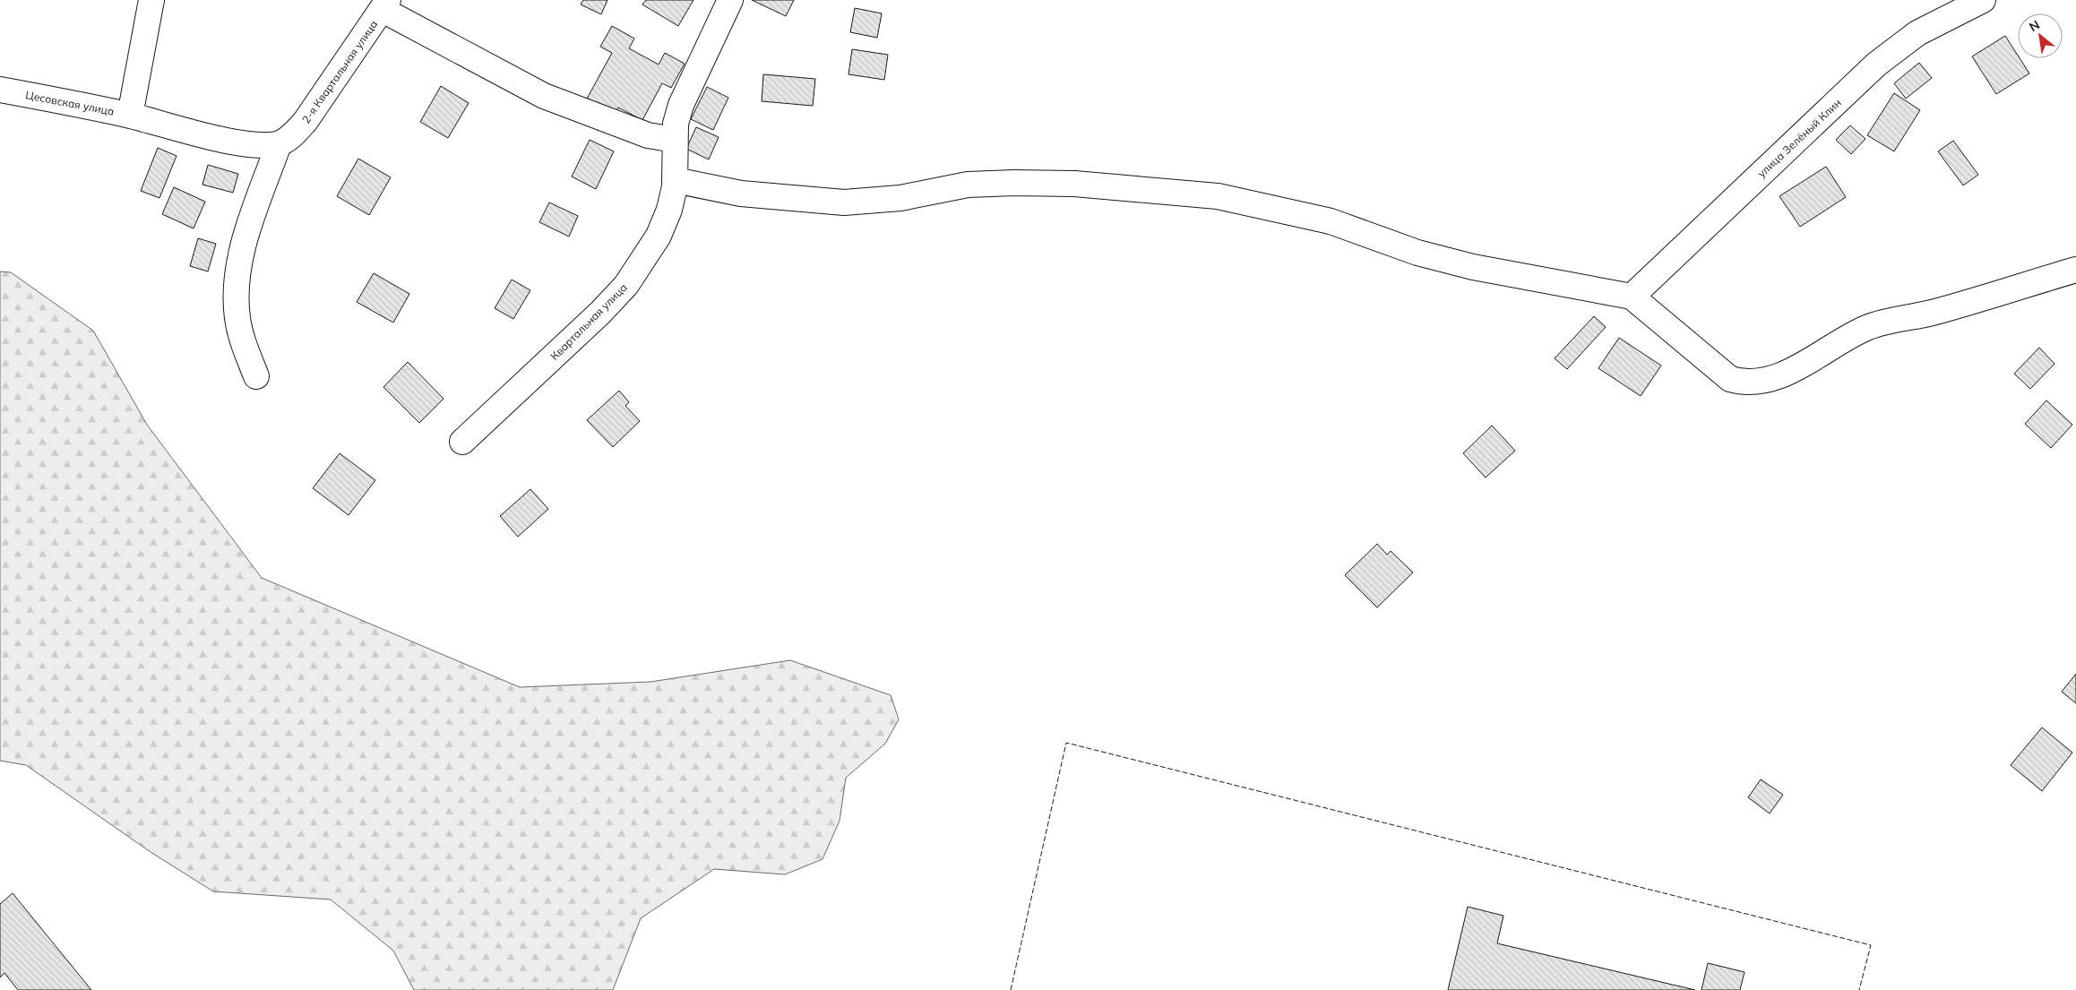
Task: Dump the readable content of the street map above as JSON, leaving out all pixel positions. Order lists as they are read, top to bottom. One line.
{"streets":{"street":["2-я Квартальная улица","Цесовская улица","улица Зелёный Клин","Квартальная улица"]},"north":"top left"}
